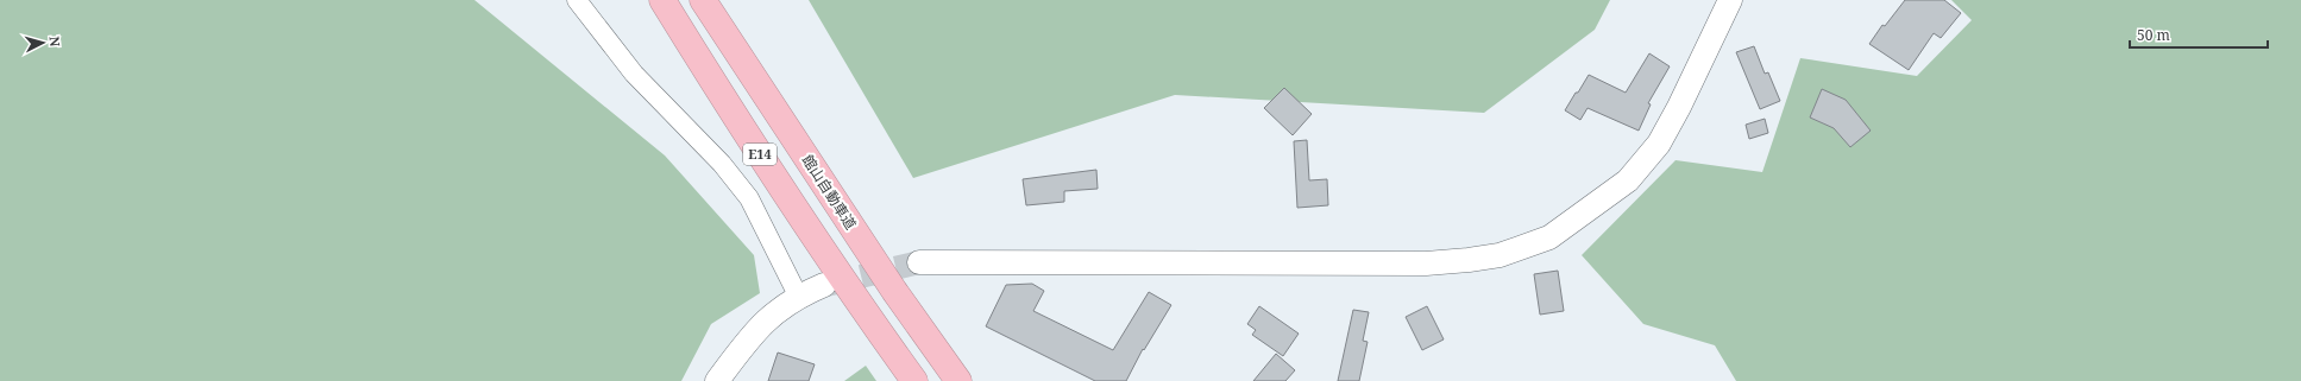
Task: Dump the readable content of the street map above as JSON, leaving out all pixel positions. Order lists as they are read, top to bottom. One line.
{"streets":{"highway":["E14","館山自動車道"]},"scale_bar":"50 m","north":"right"}
